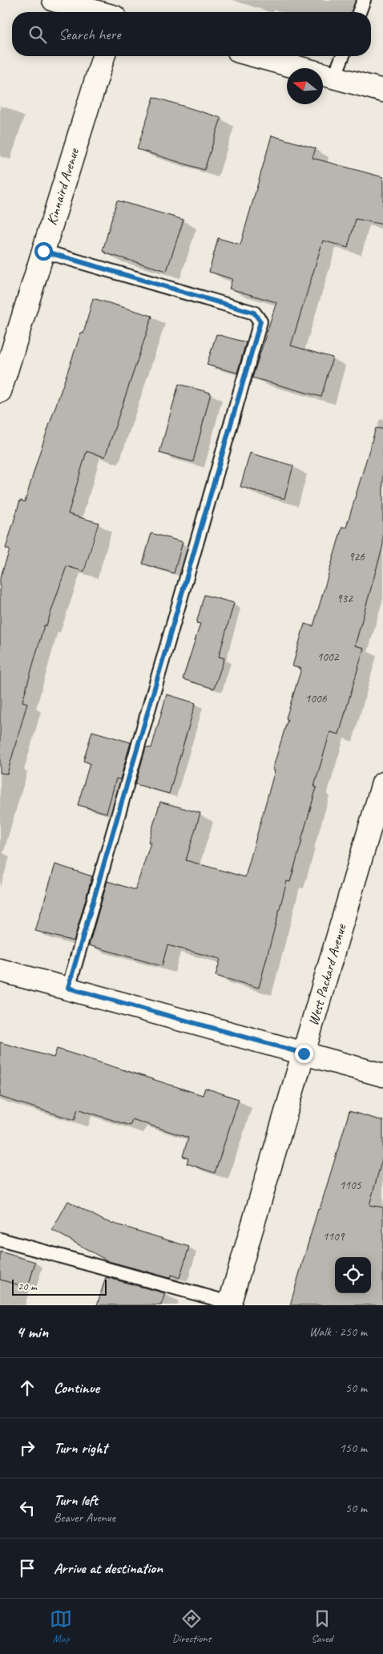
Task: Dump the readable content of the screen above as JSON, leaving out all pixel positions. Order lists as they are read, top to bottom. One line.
{"streets":{"street":["Kinnaird Avenue","West Packard Avenue"]},"house_numbers":["926","932","1002","1006","1105","1109"],"scale_bar":"20 m","north":"left","page":{"search":"Search here","scale":"20 m","heading":["4 min","Walk · 250 m"],"list":[["Continue","50 m"],["Turn right","150 m"],["Turn left","Beaver Avenue","50 m"],"Arrive at destination"],"nav":["Map","Directions","Saved"]}}
